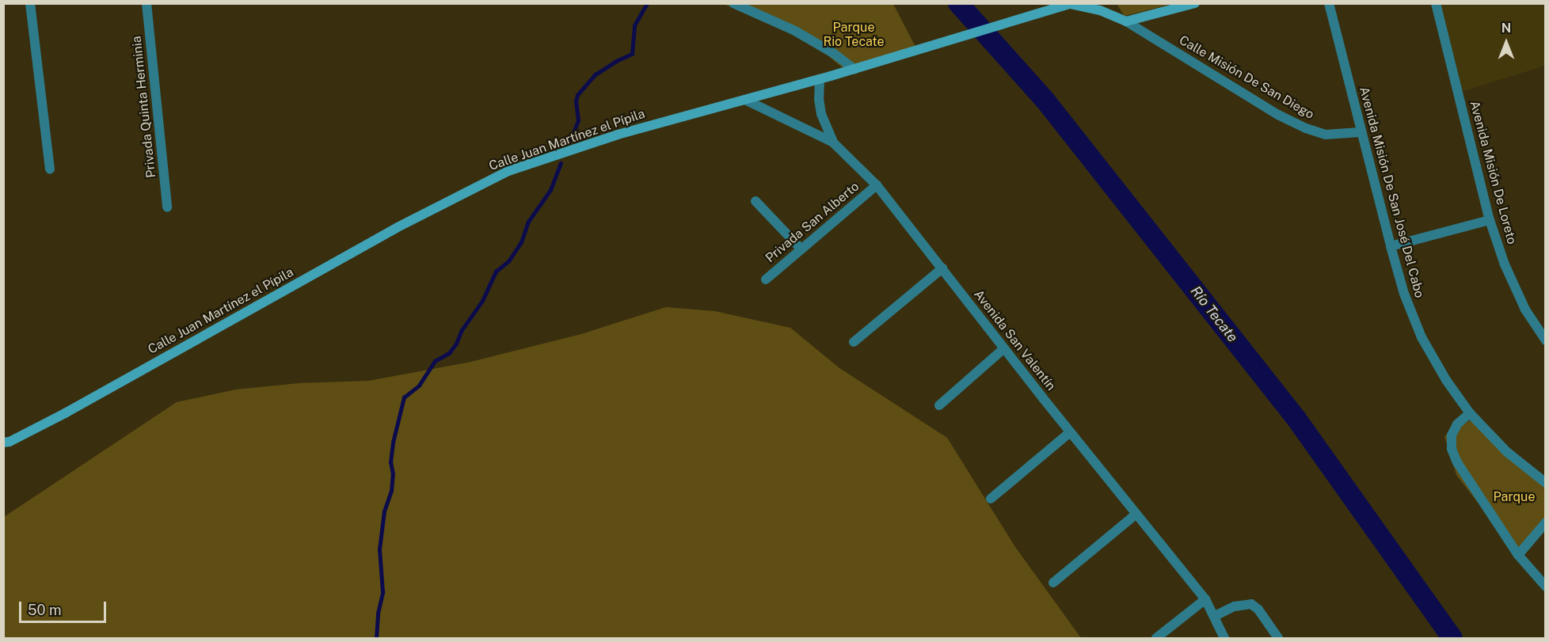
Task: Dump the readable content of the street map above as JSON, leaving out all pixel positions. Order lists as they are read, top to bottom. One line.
{"streets":{"main road":["Calle Juan Martínez el Pípila"],"street":["Calle Misión De San Diego","Privada Quinta Herminia","Avenida Misión De Loreto","Avenida Misión De San José Del Cabo","Privada San Alberto","Avenida San Valentín"]},"crossings":[["Calle Misión De San Diego","Avenida Misión De San José Del Cabo"],["Calle Juan Martínez el Pípila","Avenida San Valentín"],["Privada San Alberto","Avenida San Valentín"]],"water":["Río Tecate"],"parks":["Parque Rio Tecate","Parque"],"scale_bar":"50 m","north":"top"}
